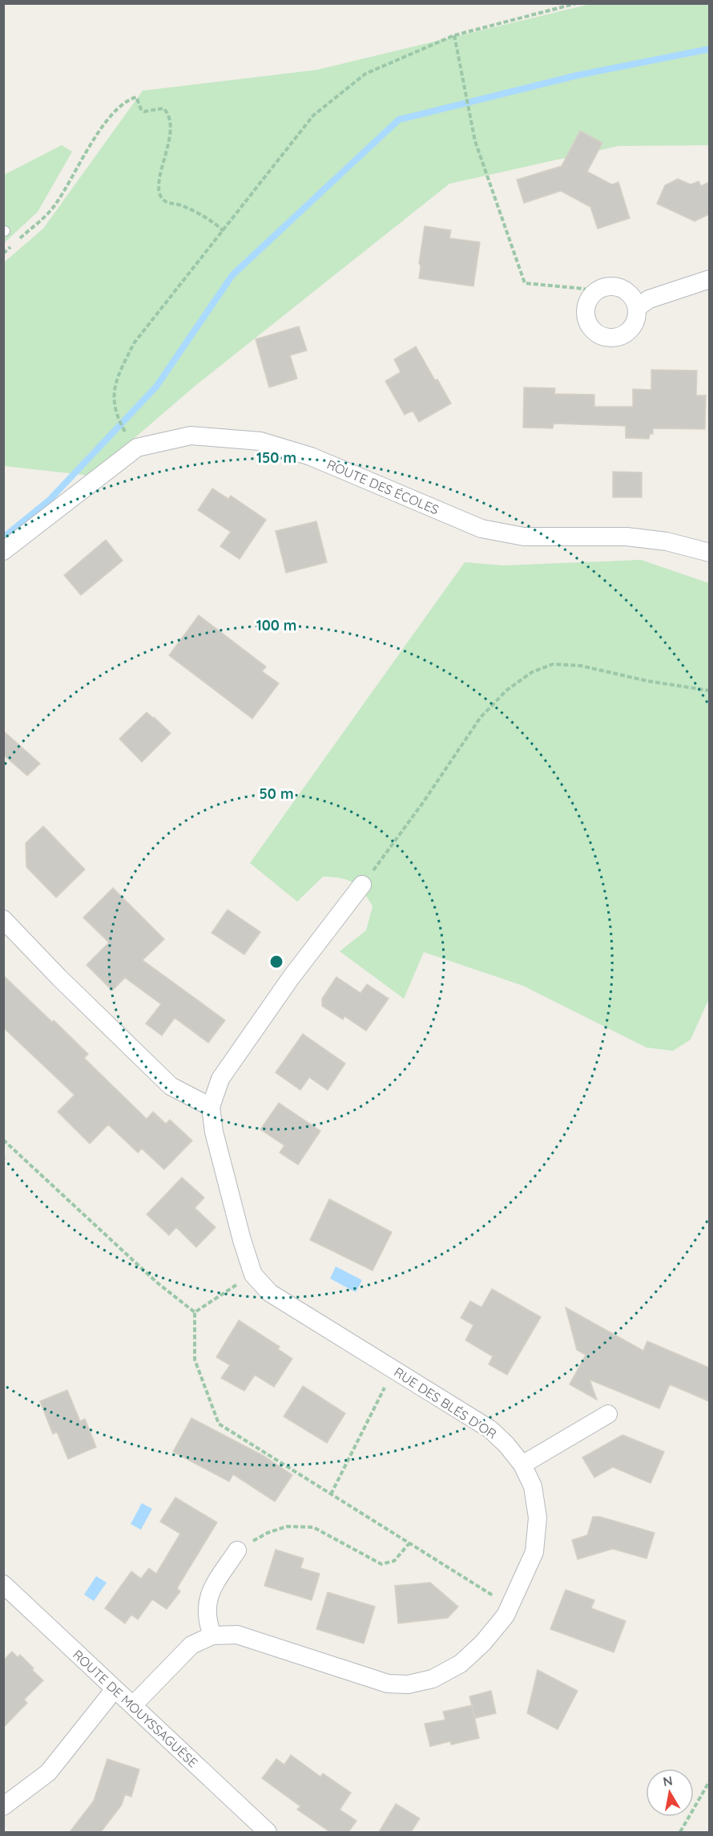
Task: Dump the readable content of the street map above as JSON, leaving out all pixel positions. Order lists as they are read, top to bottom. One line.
{"streets":{"street":["ROUTE DES ÉCOLES","RUE DES BLÉS D'OR","ROUTE DE MOUYSSAGUÈSE"]},"crossings":[["RUE DES BLÉS D'OR","ROUTE DE MOUYSSAGUÈSE"]],"north":"top","rings":["150 m","100 m","50 m"]}
